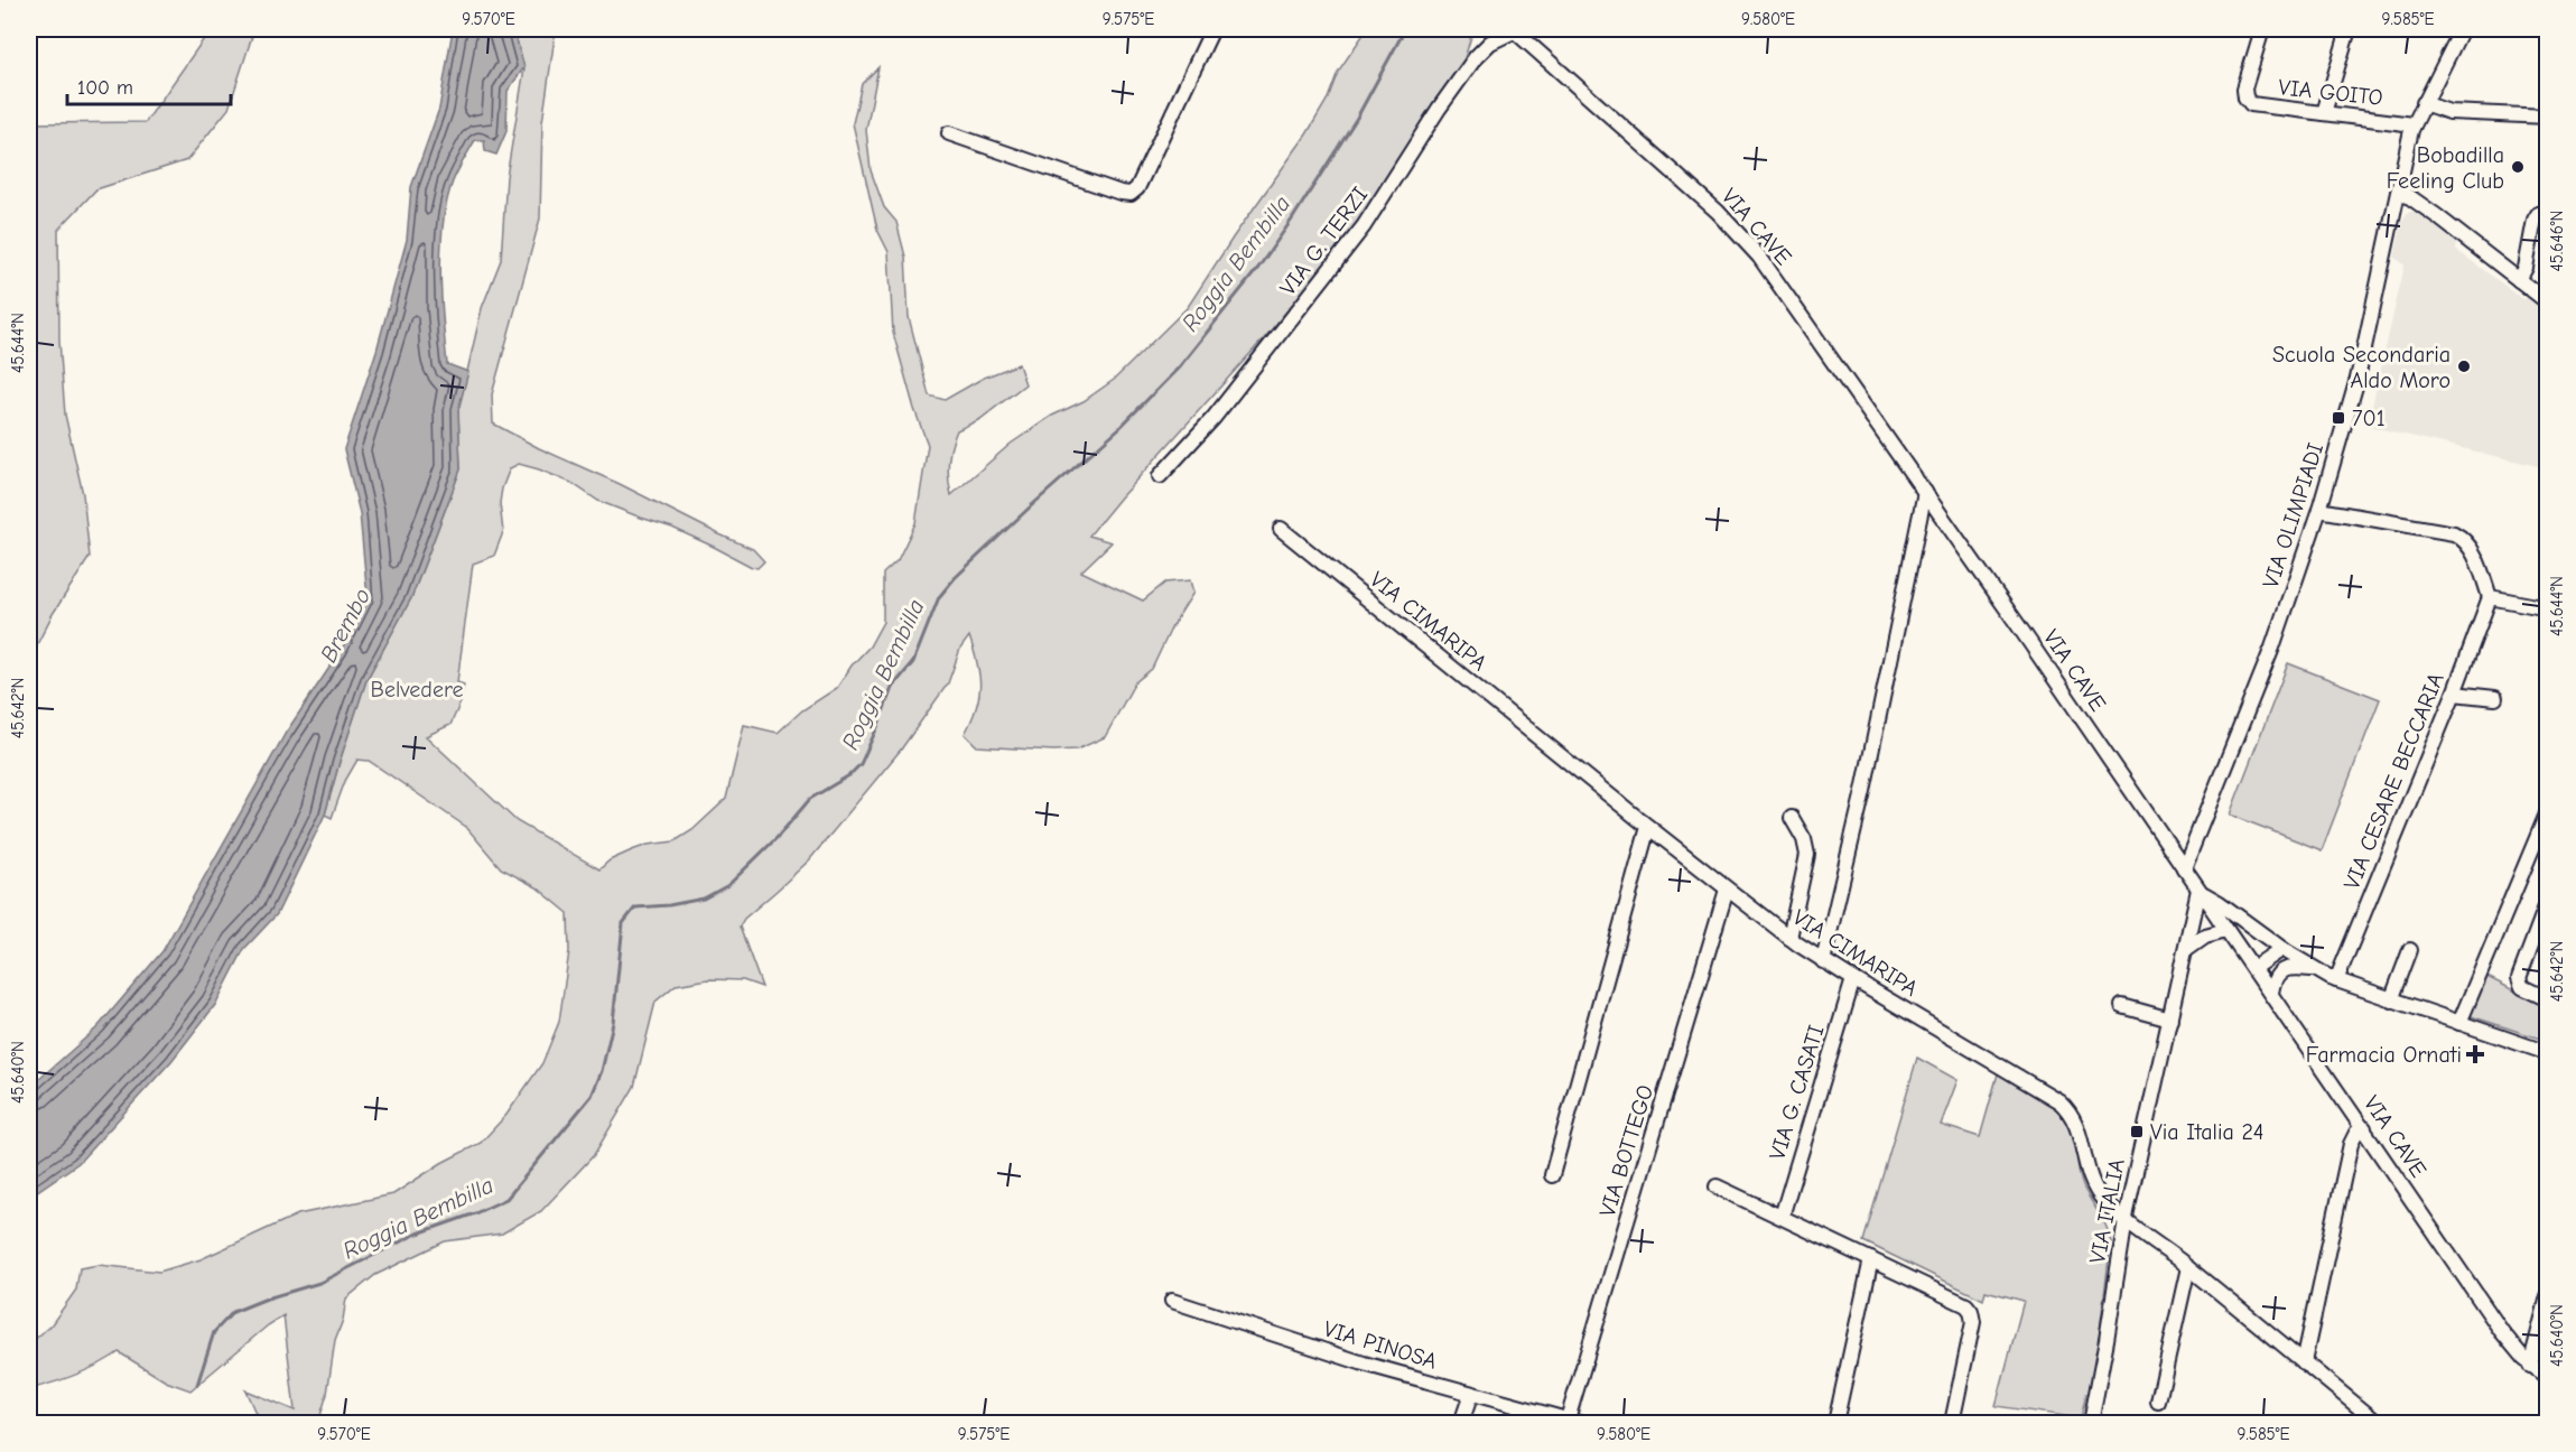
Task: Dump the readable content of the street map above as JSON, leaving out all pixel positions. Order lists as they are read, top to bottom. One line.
{"streets":{"street":["VIA GOITO","VIA CAVE","VIA G. TERZI","VIA OLIMPIADI","VIA CIMARIPA","VIA CESARE BECCARIA","VIA G. CASATI","VIA BOTTEGO","VIA ITALIA","VIA PINOSA"]},"crossings":[["VIA GOITO","VIA OLIMPIADI"],["VIA CAVE","VIA G. TERZI"],["VIA CAVE","VIA OLIMPIADI"],["VIA CAVE","VIA ITALIA"],["VIA CIMARIPA","VIA G. CASATI"],["VIA CIMARIPA","VIA BOTTEGO"],["VIA CIMARIPA","VIA ITALIA"],["VIA BOTTEGO","VIA PINOSA"]],"water":["Roggia Bembilla","Brembo"],"parks":["Belvedere"],"places":{"other":["Bobadilla Feeling Club","Scuola Secondaria Aldo Moro"],"transit":["701","Via Italia 24"],"health":["Farmacia Ornati"]},"scale_bar":"100 m","coordinates":["9.570°E","9.575°E","9.580°E","9.585°E","45.646°N","45.644°N","45.642°N","45.640°N"]}
